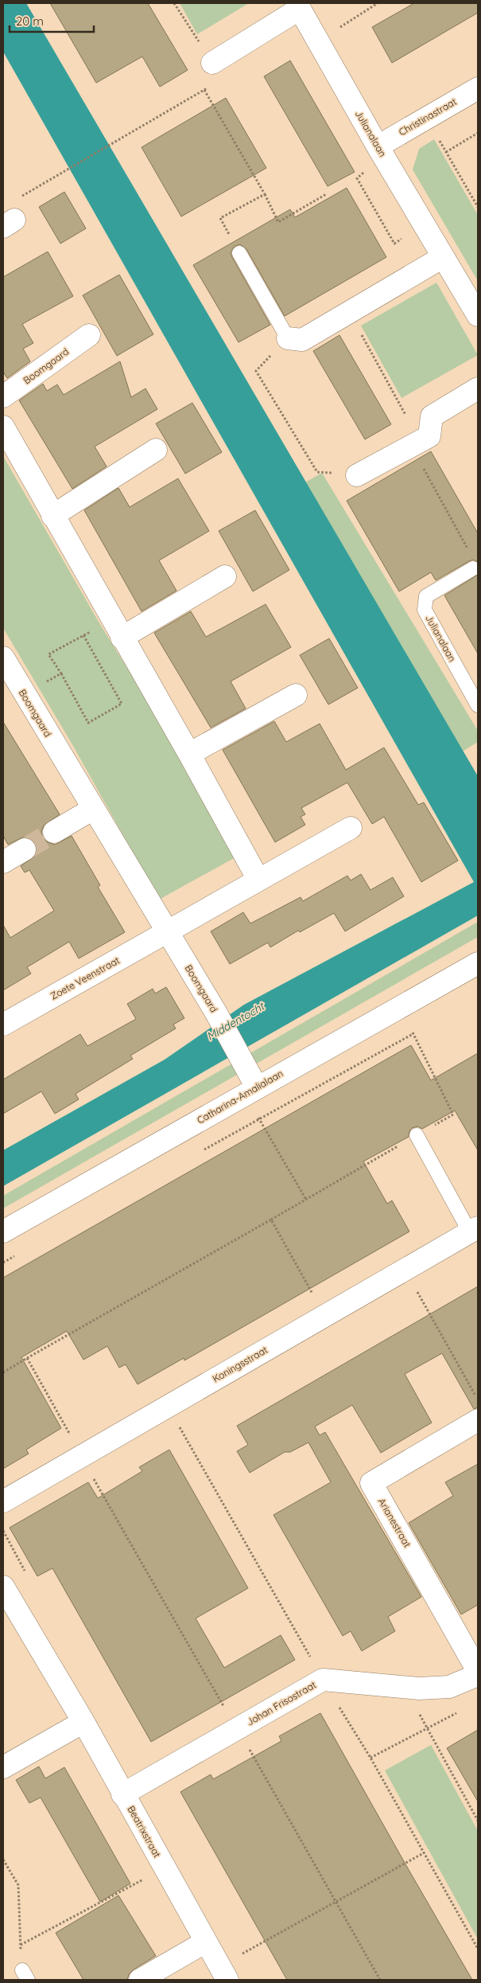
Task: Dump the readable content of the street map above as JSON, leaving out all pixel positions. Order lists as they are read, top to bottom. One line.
{"streets":{"street":["Christinastraat","Julianalaan","Boomgaard","Zoete Veenstraat","Catharina-Amalialaan","Koningsstraat","Arianestraat","Johan Frisostraat","Beatrixstraat"]},"crossings":[["Christinastraat","Julianalaan"],["Boomgaard","Zoete Veenstraat"],["Boomgaard","Catharina-Amalialaan"],["Johan Frisostraat","Beatrixstraat"]],"water":["Middentocht"],"scale_bar":"20 m"}
